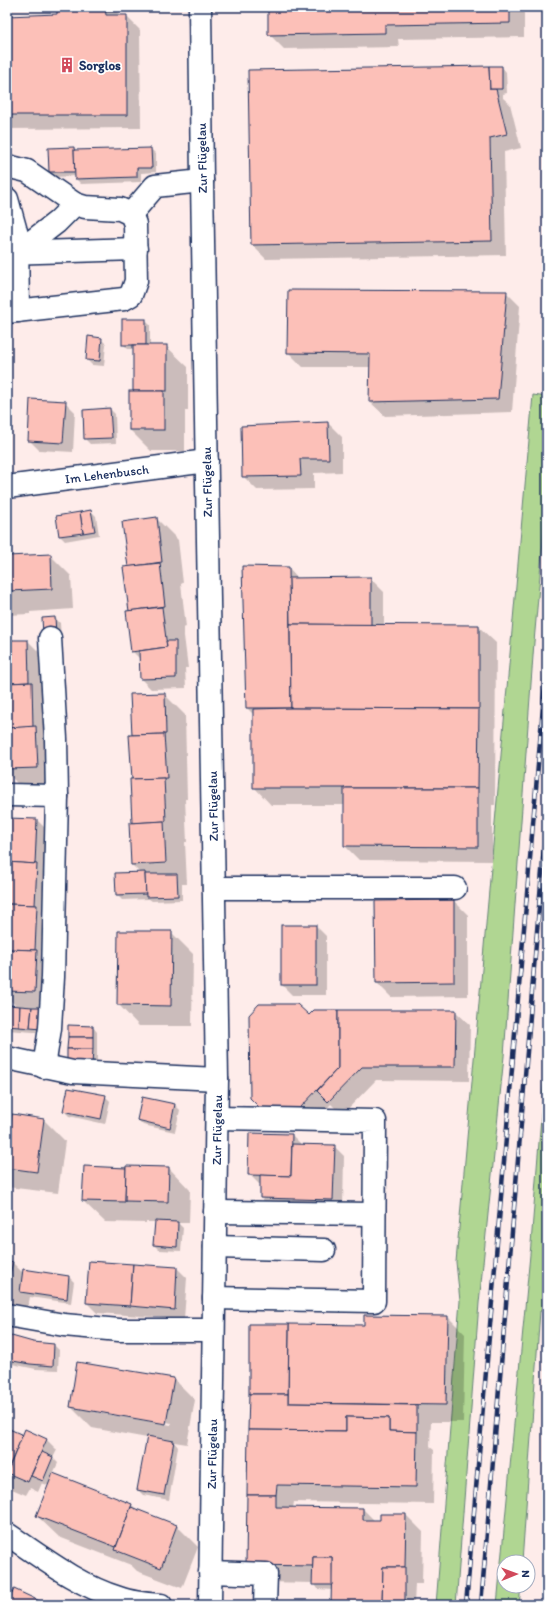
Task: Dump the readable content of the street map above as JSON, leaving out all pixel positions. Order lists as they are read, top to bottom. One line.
{"streets":{"street":["Zur Flügelau","Im Lehenbusch"]},"crossings":[["Zur Flügelau","Im Lehenbusch"]],"places":{"building":["Sorglos"]},"north":"right"}
